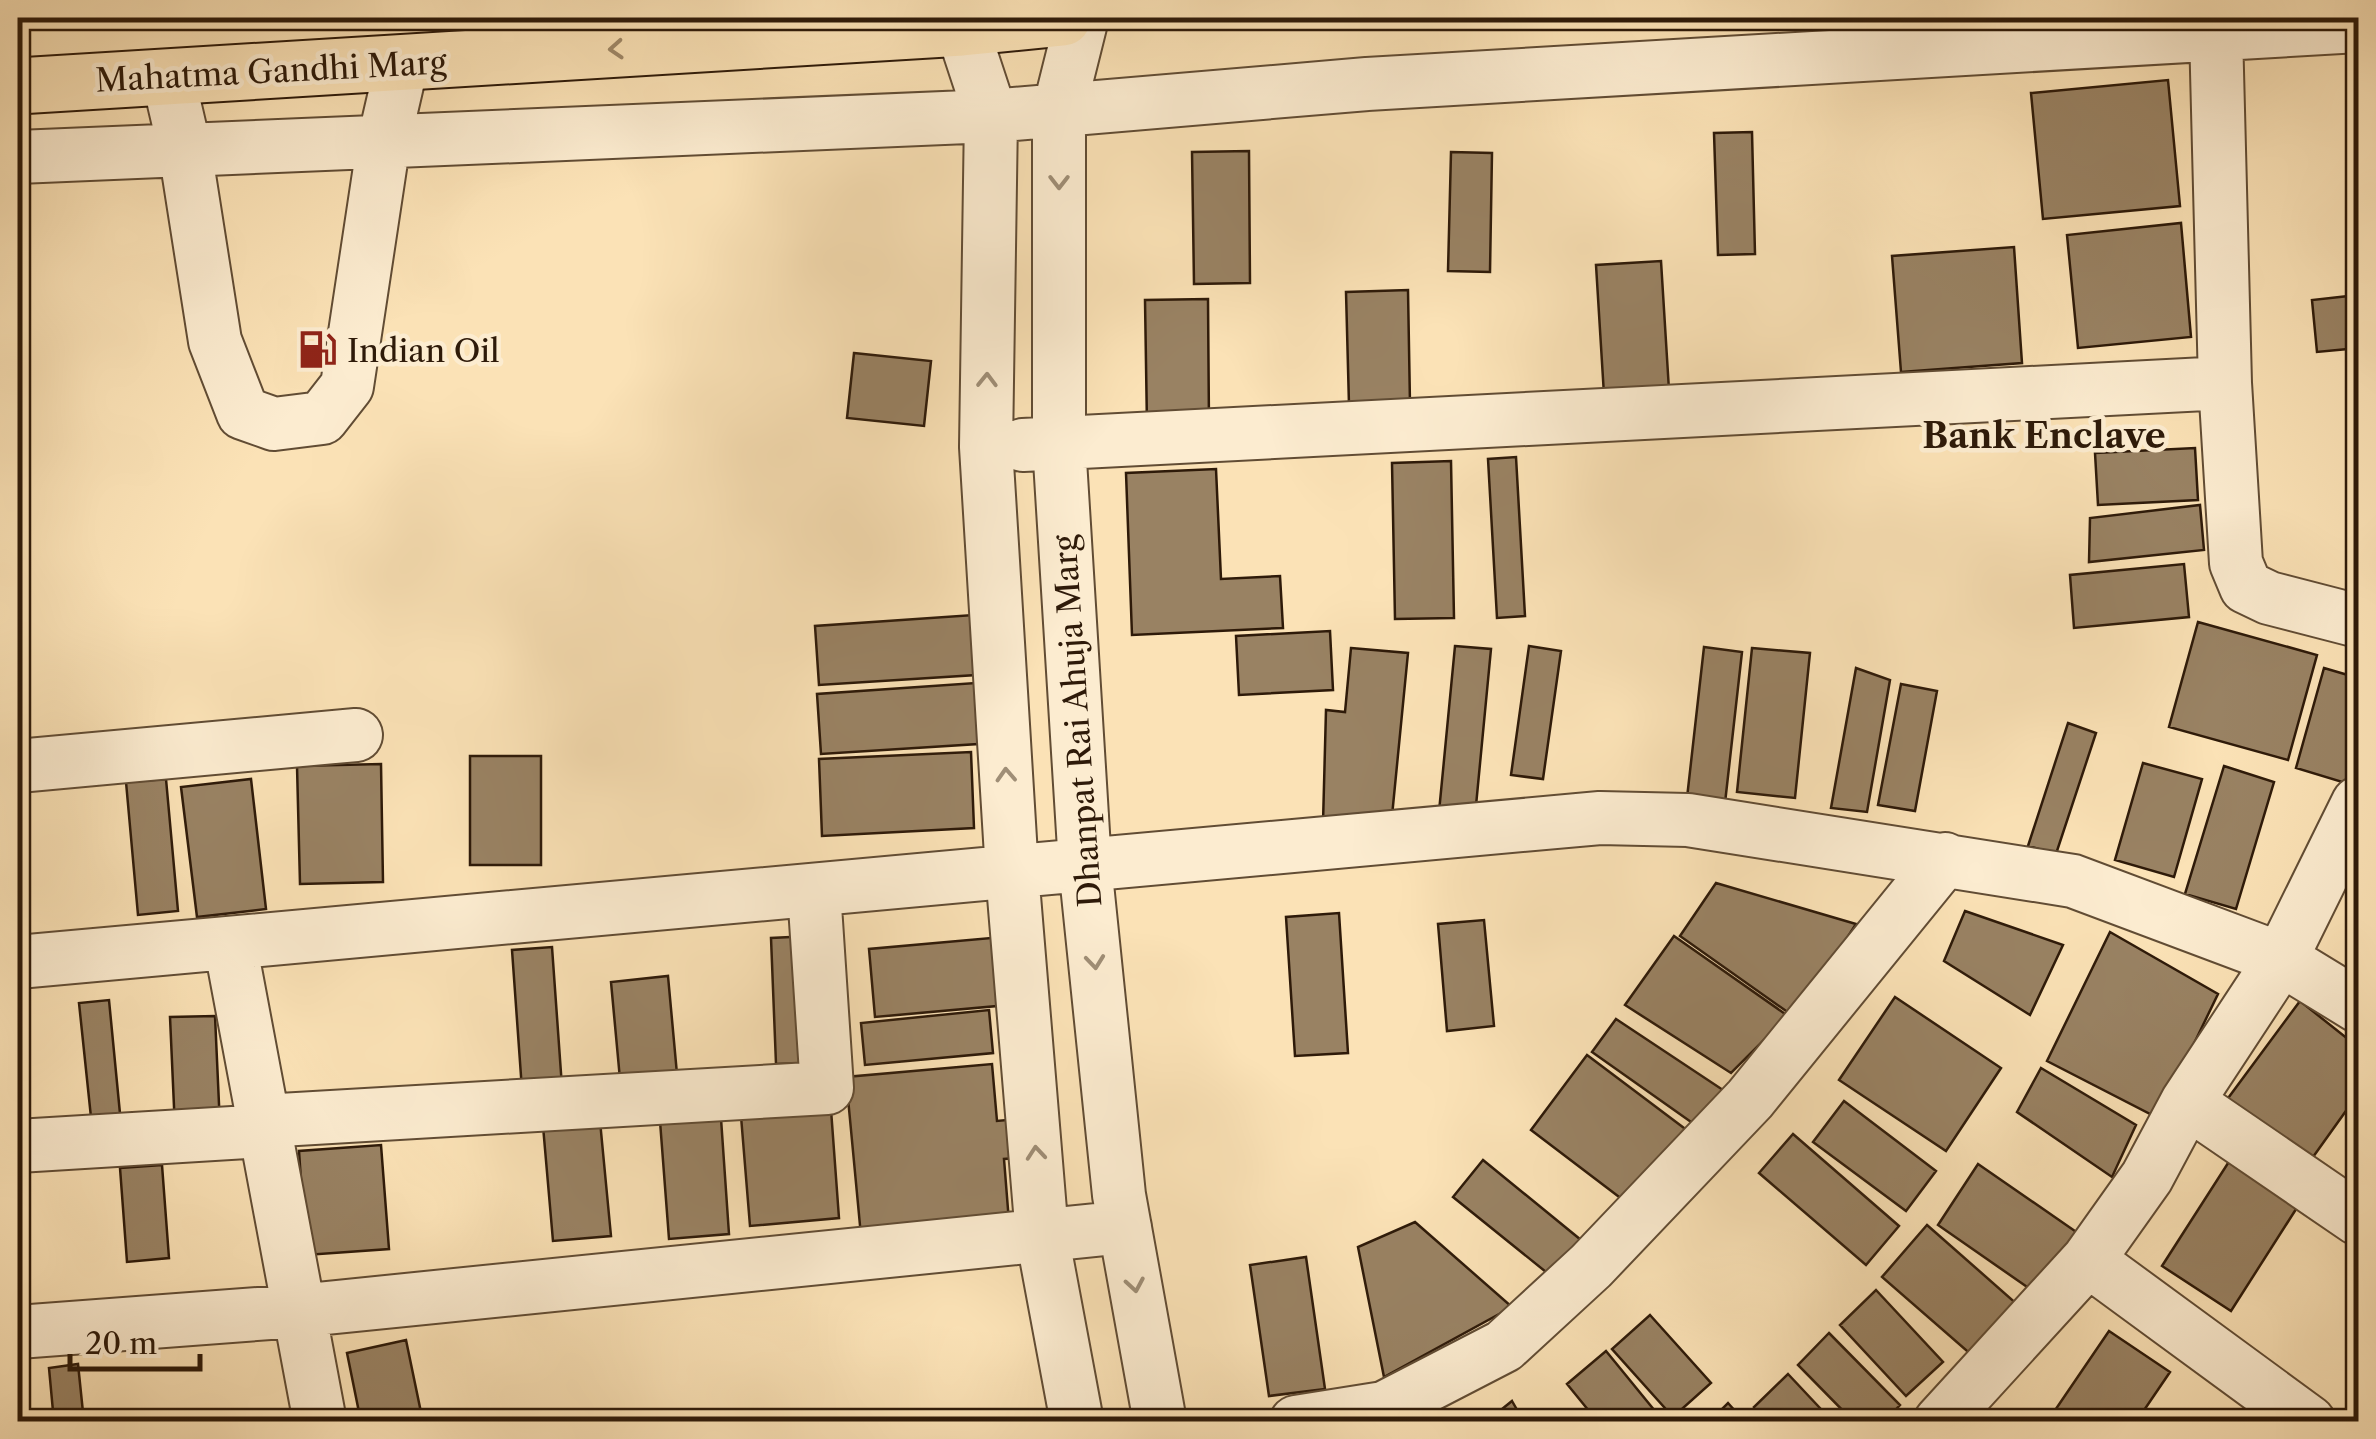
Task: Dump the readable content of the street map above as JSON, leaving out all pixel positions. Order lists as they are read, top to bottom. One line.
{"streets":{"main road":["Mahatma Gandhi Marg"],"street":["Dhanpat Rai Ahuja Marg"]},"one_way":["Mahatma Gandhi Marg"],"districts":["Bank Enclave"],"places":{"fuel station":["Indian Oil"]},"scale_bar":"20 m"}
